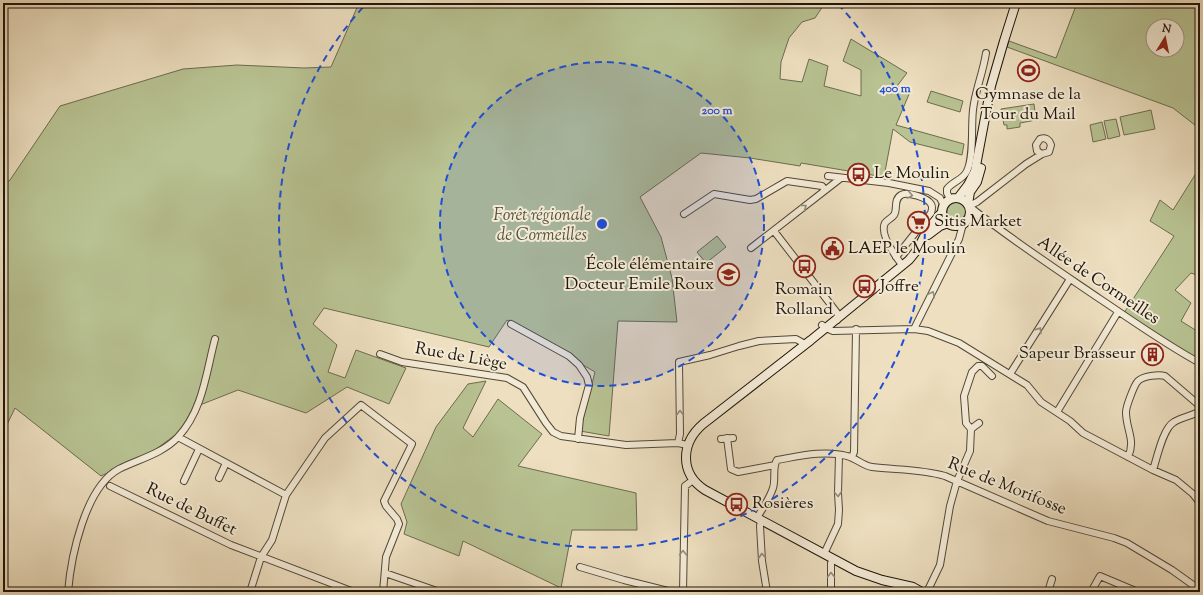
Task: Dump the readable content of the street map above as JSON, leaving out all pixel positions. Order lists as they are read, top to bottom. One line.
{"streets":{"street":["Allée de Cormeilles","Rue de Liège","Rue de Morifosse","Rue de Buffet"]},"parks":["Forêt régionale de Cormeilles"],"places":{"sports":["Gymnase de la Tour du Mail"],"bus stop":["Le Moulin","Romain Rolland","Joffre","Rosières"],"supermarket":["Sitis Market"],"public building":["LAEP le Moulin"],"school or university":["École élémentaire Docteur Emile Roux"],"building":["Sapeur Brasseur"]},"north":"top","rings":["400 m","200 m"]}
